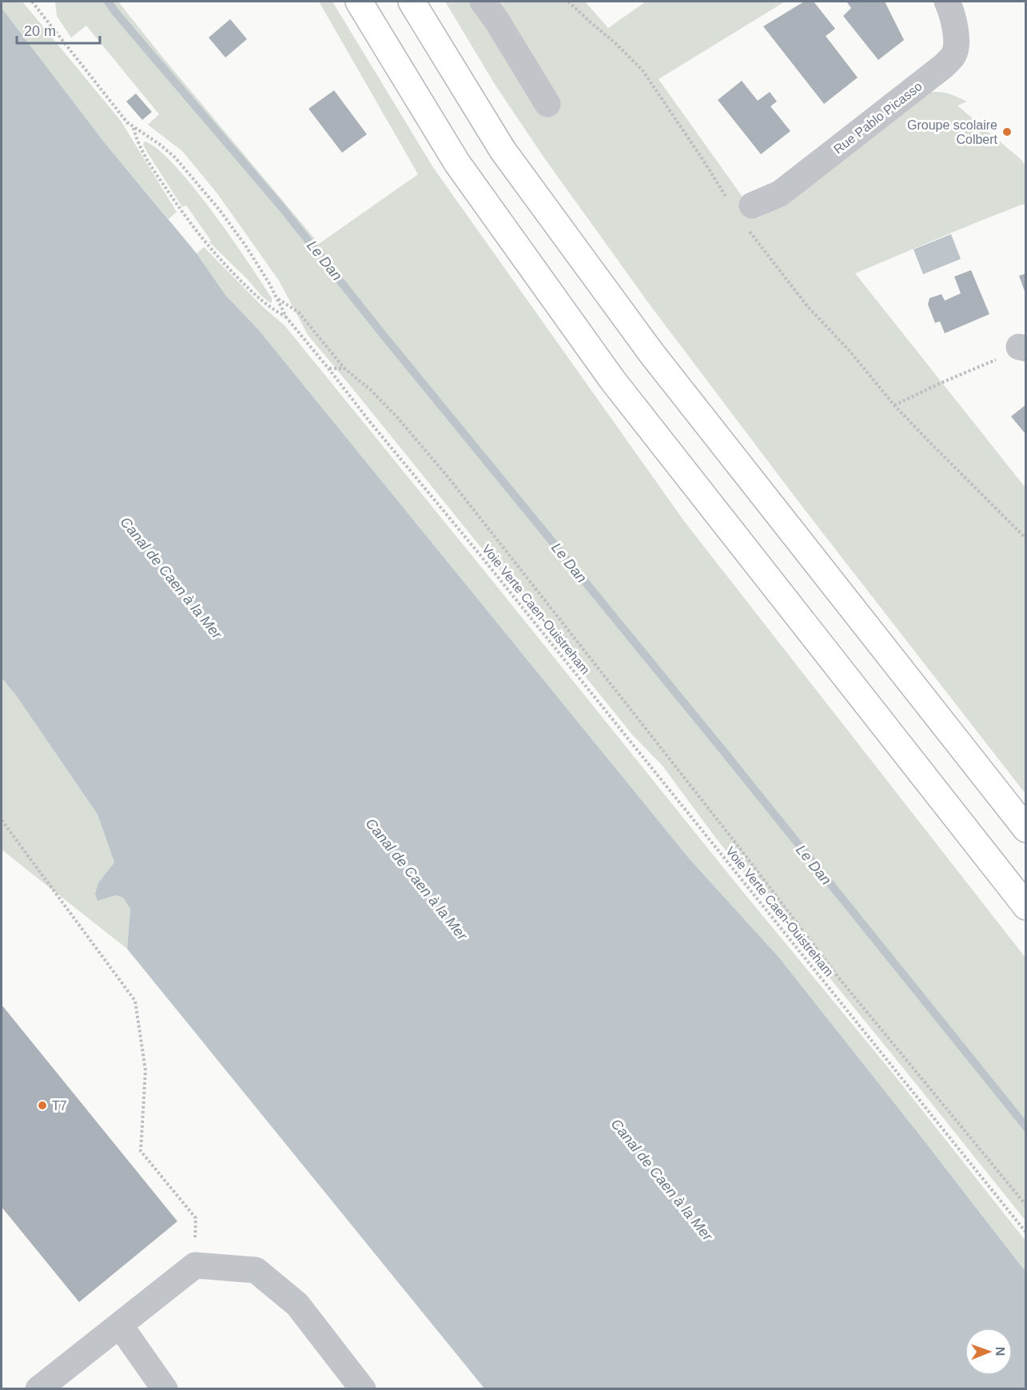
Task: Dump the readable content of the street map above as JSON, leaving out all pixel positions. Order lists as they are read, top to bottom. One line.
{"streets":{"street":["Rue Pablo Picasso"],"path":["Voie Verte Caen-Ouistreham"]},"water":["Le Dan","Canal de Caen à la Mer"],"places":["Groupe scolaire Colbert","T7"],"scale_bar":"20 m","north":"right"}
